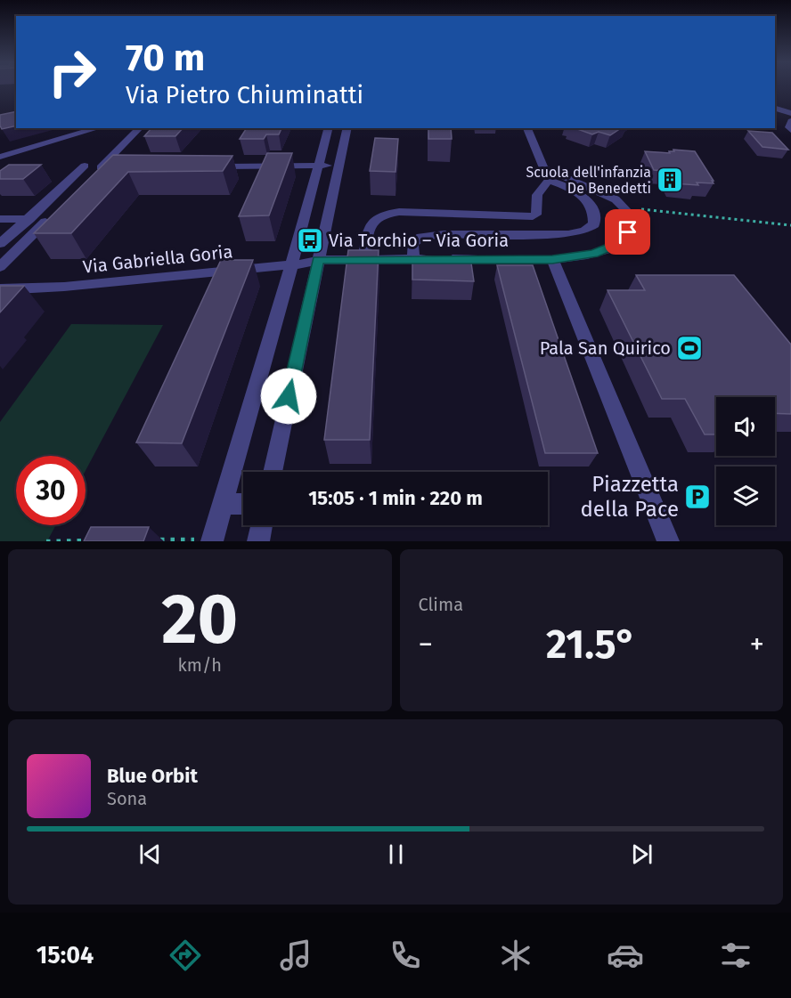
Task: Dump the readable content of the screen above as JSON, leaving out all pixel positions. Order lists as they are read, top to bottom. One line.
{"streets":{"street":["Via Gabriella Goria"]},"places":{"building":["Scuola dell'infanzia De Benedetti"],"bus stop":["Via Torchio – Via Goria"],"sports":["Pala San Quirico"],"parking":["Piazzetta della Pace"]},"page":{"turn":["70 m","Via Pietro Chiuminatti"],"limit":"30","trip":"15:05 · 1 min · 220 m","tile":[["20","km/h"],"Clima"],"heat":["−","21.5°","+"],"song":["Blue Orbit","Sona"],"tabs":"15:04"}}
